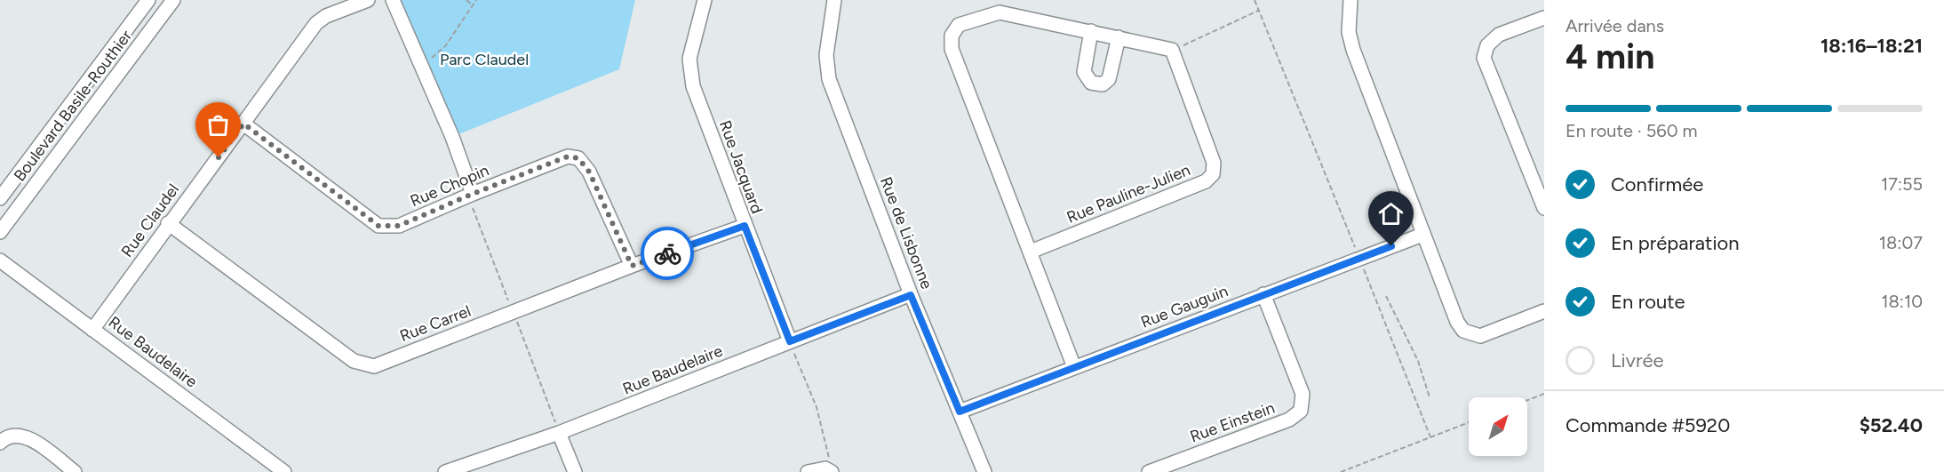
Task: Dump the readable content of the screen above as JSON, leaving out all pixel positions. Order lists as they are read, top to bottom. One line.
{"streets":{"street":["Boulevard Basile-Routhier","Rue Jacquard","Rue Chopin","Rue Pauline-Julien","Rue Claudel","Rue de Lisbonne","Rue Gauguin","Rue Carrel","Rue Baudelaire","Rue Einstein"]},"crossings":[["Rue Jacquard","Rue Carrel"],["Rue Jacquard","Rue Baudelaire"],["Rue Chopin","Rue Claudel"],["Rue Chopin","Rue Carrel"],["Rue Claudel","Rue Carrel"],["Rue Claudel","Rue Baudelaire"],["Rue de Lisbonne","Rue Gauguin"],["Rue de Lisbonne","Rue Baudelaire"],["Rue Gauguin","Rue Einstein"]],"parks":["Parc Claudel"],"north":"top right","page":{"heading":["4 min","Arrivée dans","18:16–18:21"],"panel":["Commande #5920","$52.40"],"bar":"En route · 560 m","list":[["Confirmée","17:55"],["En préparation","18:07"],["En route","18:10"],"Livrée"]}}
